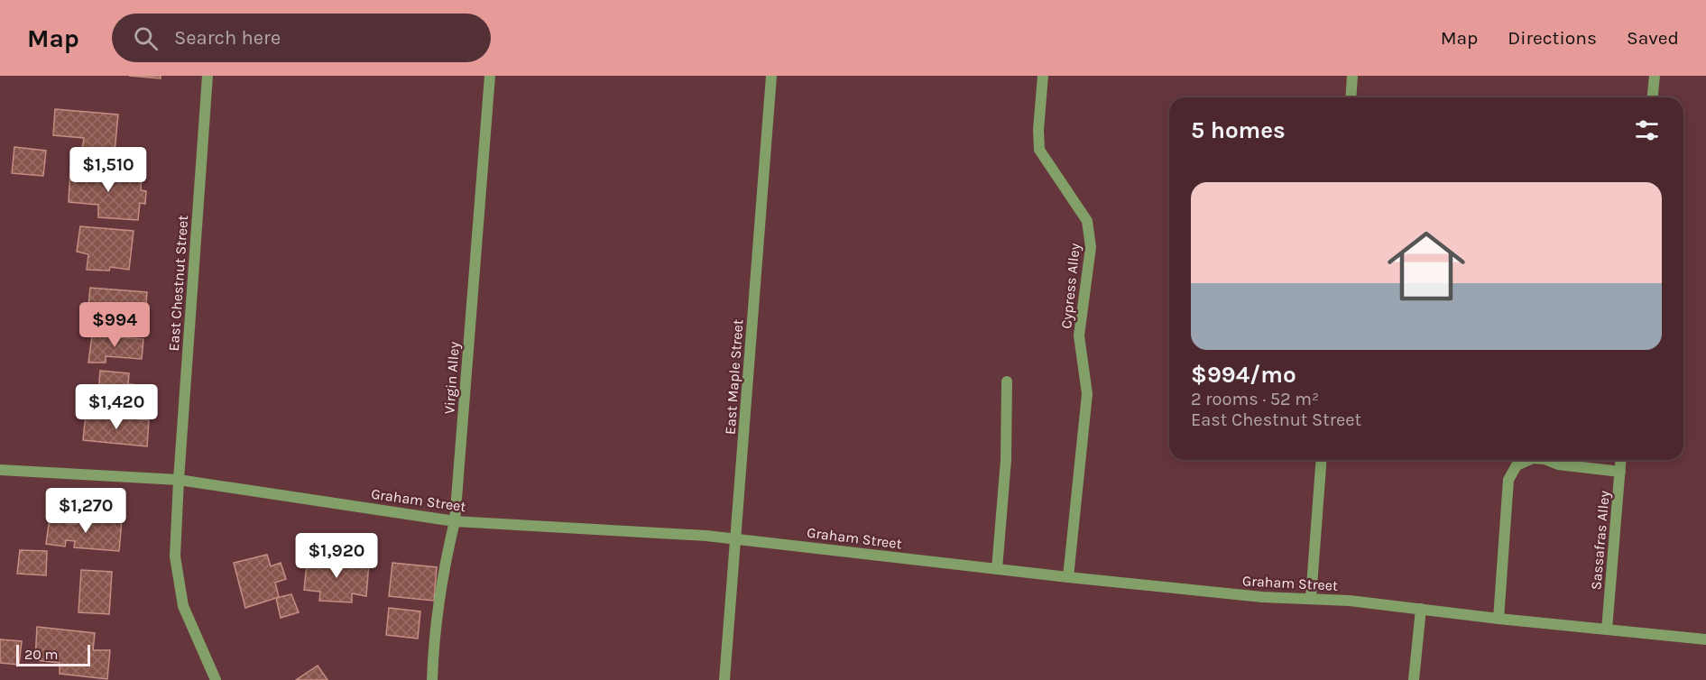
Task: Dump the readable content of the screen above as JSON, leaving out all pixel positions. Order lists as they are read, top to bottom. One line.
{"streets":{"street":["East Chestnut Street","Cypress Alley","East Maple Street","Virgin Alley","Graham Street","Sassafras Alley"]},"crossings":[["East Chestnut Street","Graham Street"],["Cypress Alley","Graham Street"],["East Maple Street","Graham Street"],["Virgin Alley","Graham Street"],["Graham Street","Sassafras Alley"]],"scale_bar":"20 m","page":{"header":"Map","search":"Search here","nav":["Map","Directions","Saved"],"heading":"5 homes","price":["$1,510","$994","$1,420","$1,270","$1,920"],"list":[{"name":"$994/mo","note":"2 rooms · 52 m² · East Chestnut Street"}],"scale":"20 m"}}
